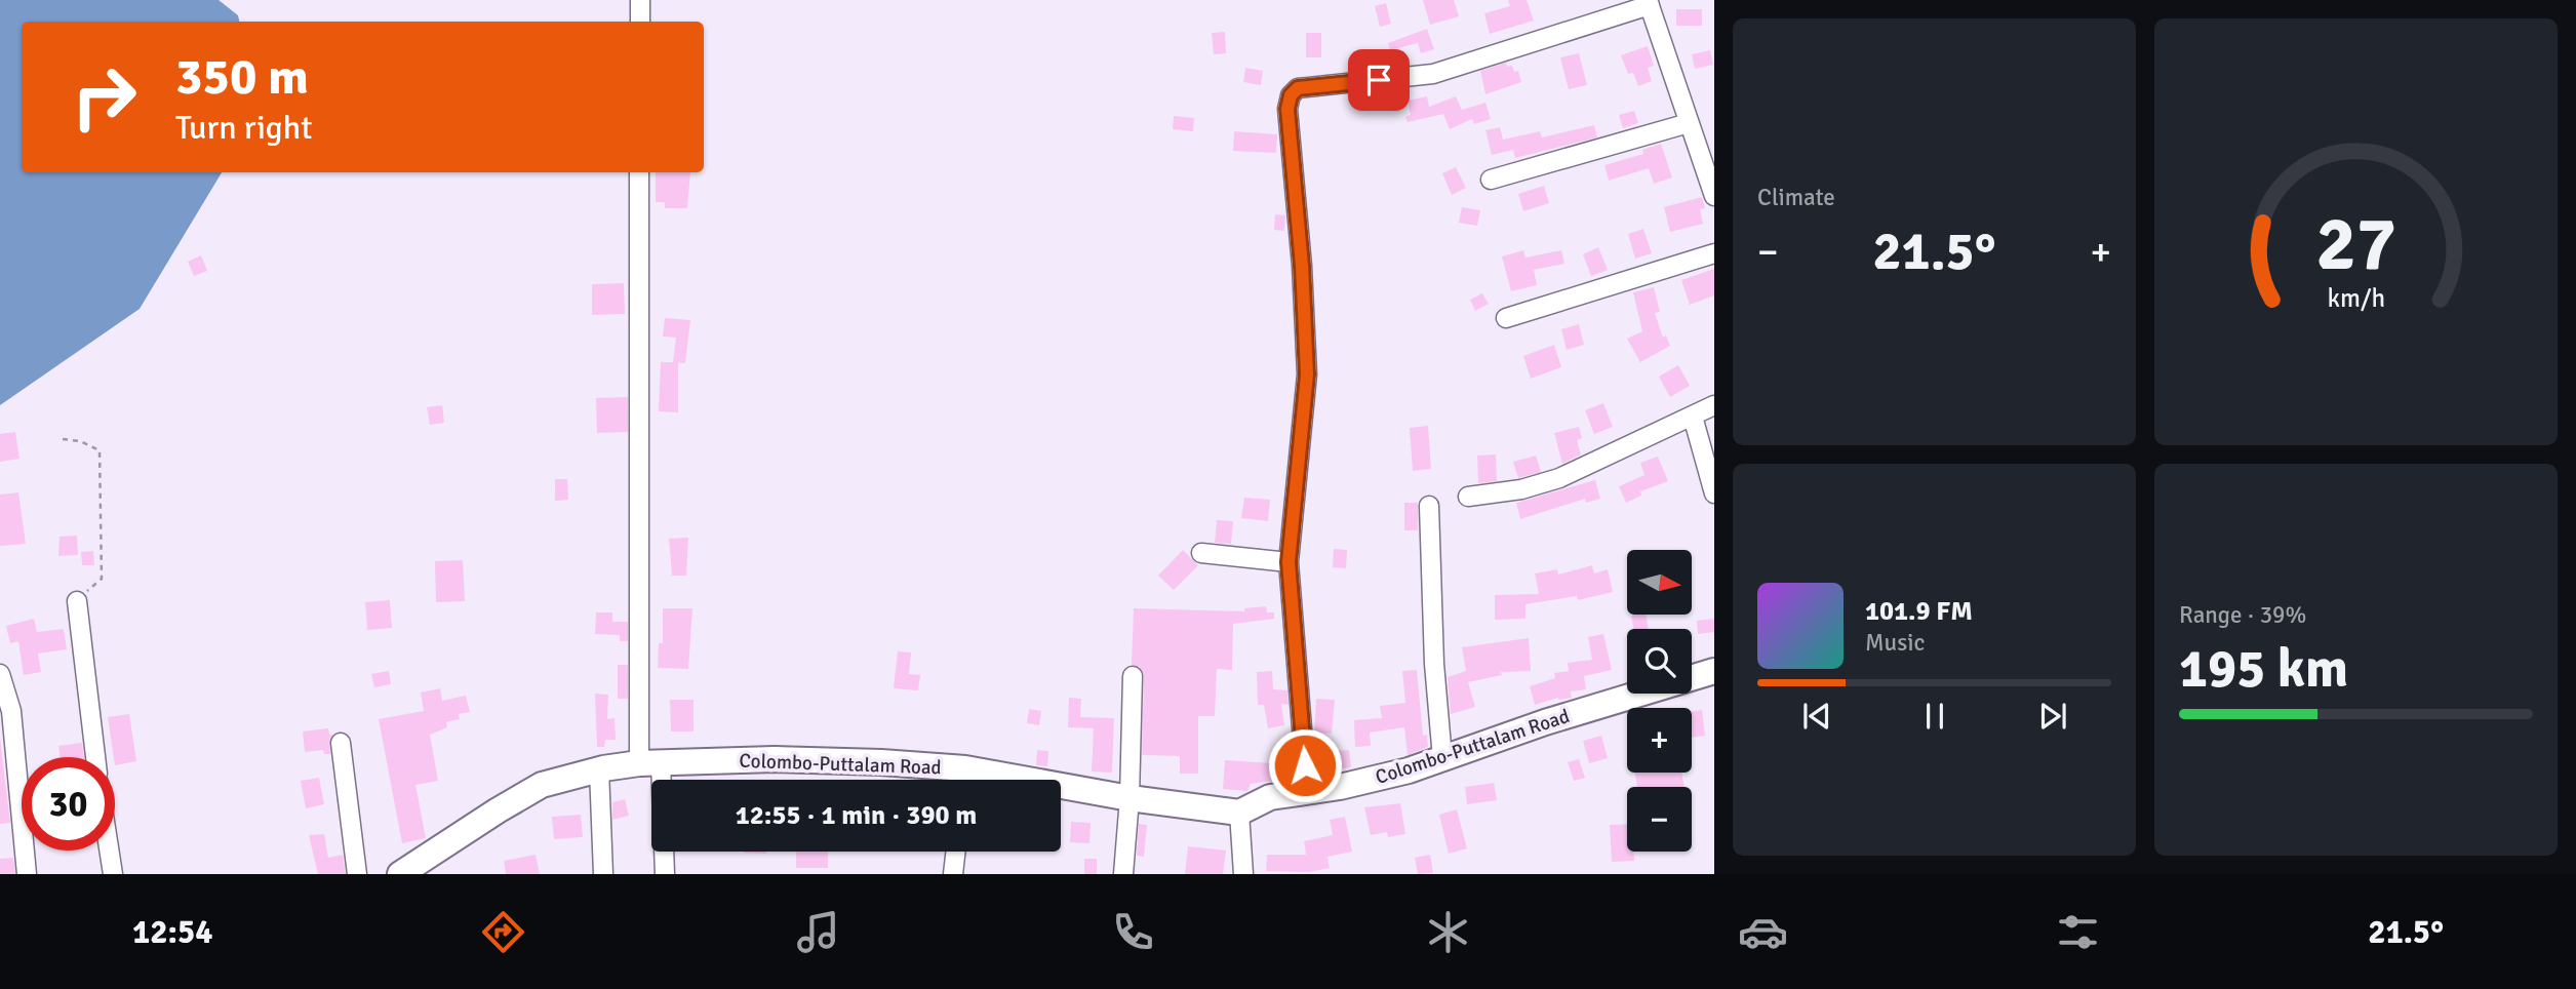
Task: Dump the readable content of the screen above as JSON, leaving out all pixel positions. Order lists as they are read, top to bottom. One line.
{"streets":{"highway":["Colombo-Puttalam Road"]},"north":"right","page":{"tile":["Climate",["Range · 39%","195 km"]],"turn":["350 m","Turn right"],"heat":["−","21.5°","+"],"map_buttons":["+","−"],"song":["101.9 FM","Music"],"limit":"30","trip":"12:55 · 1 min · 390 m","tabs":["12:54","21.5°"],"gauge":["27","km/h"]}}
